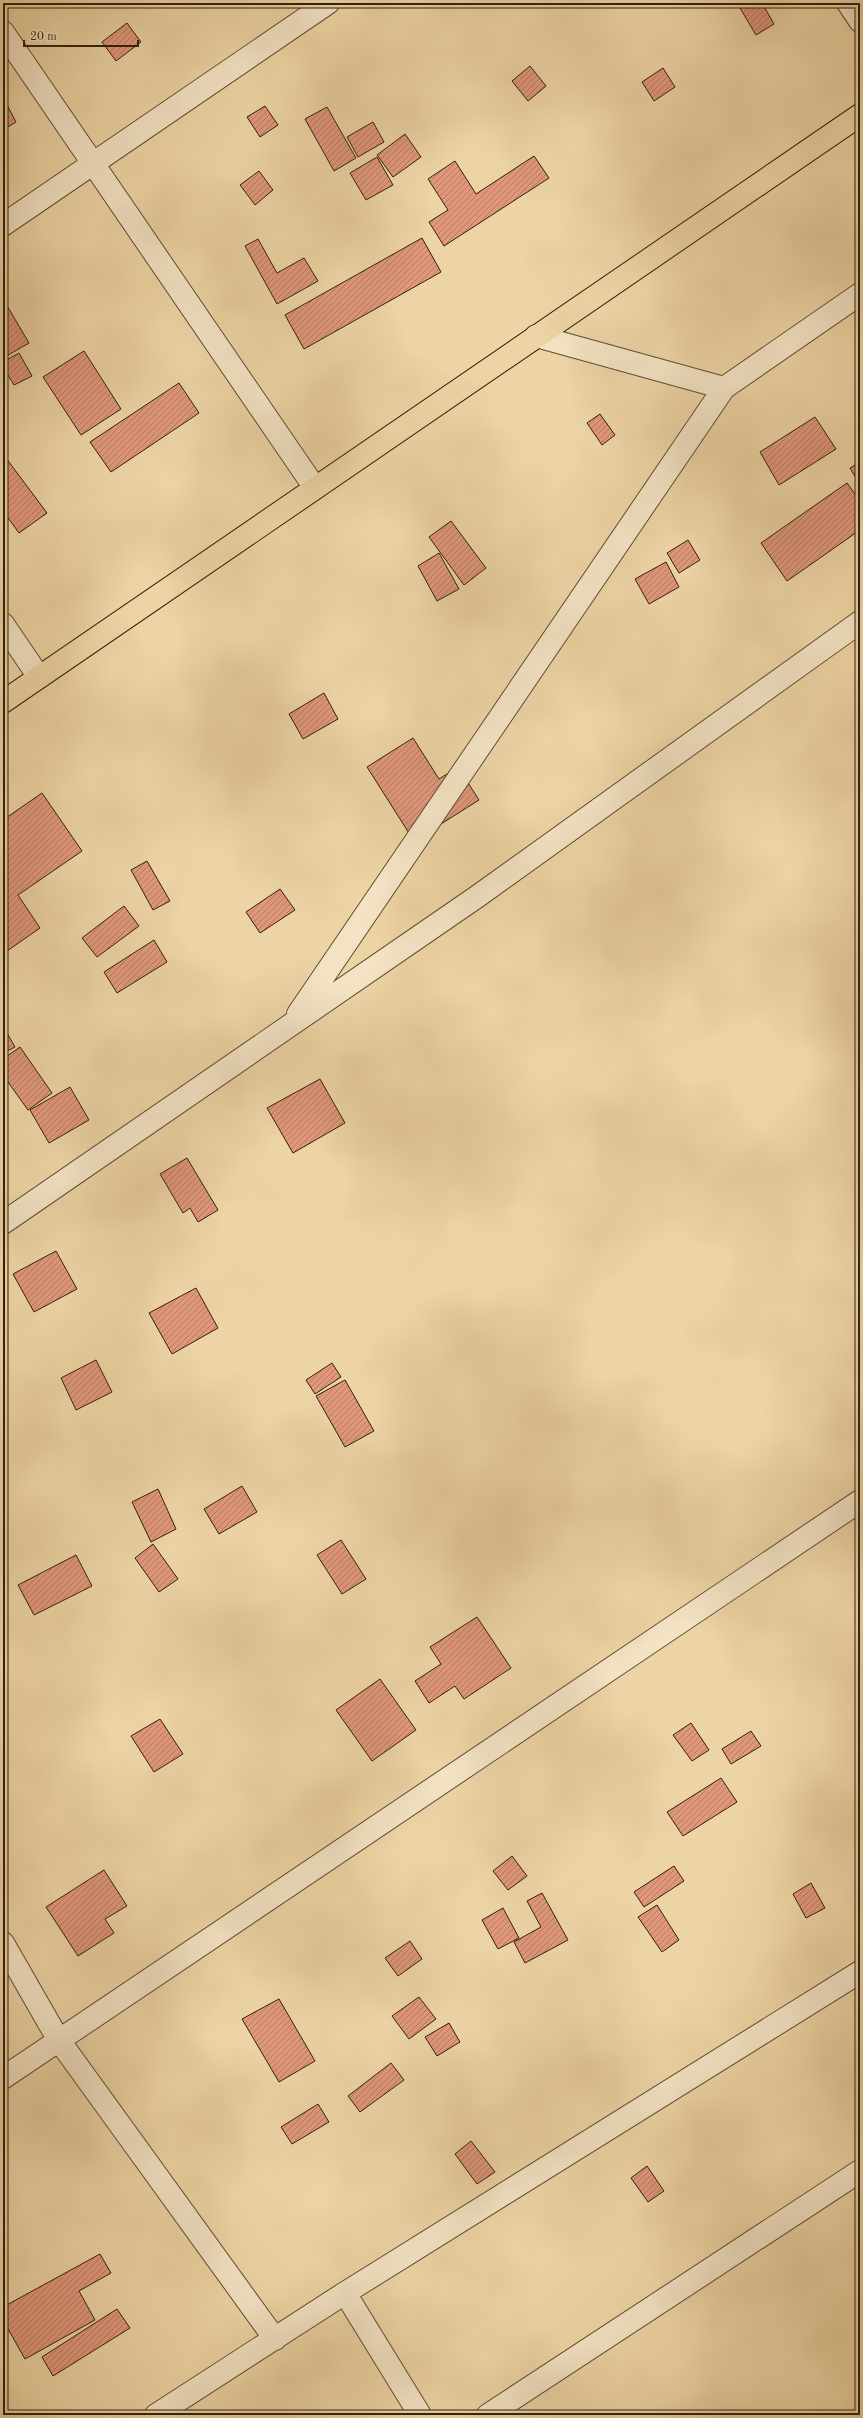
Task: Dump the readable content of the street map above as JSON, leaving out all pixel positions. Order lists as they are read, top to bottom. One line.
{"scale_bar":"20 m"}
